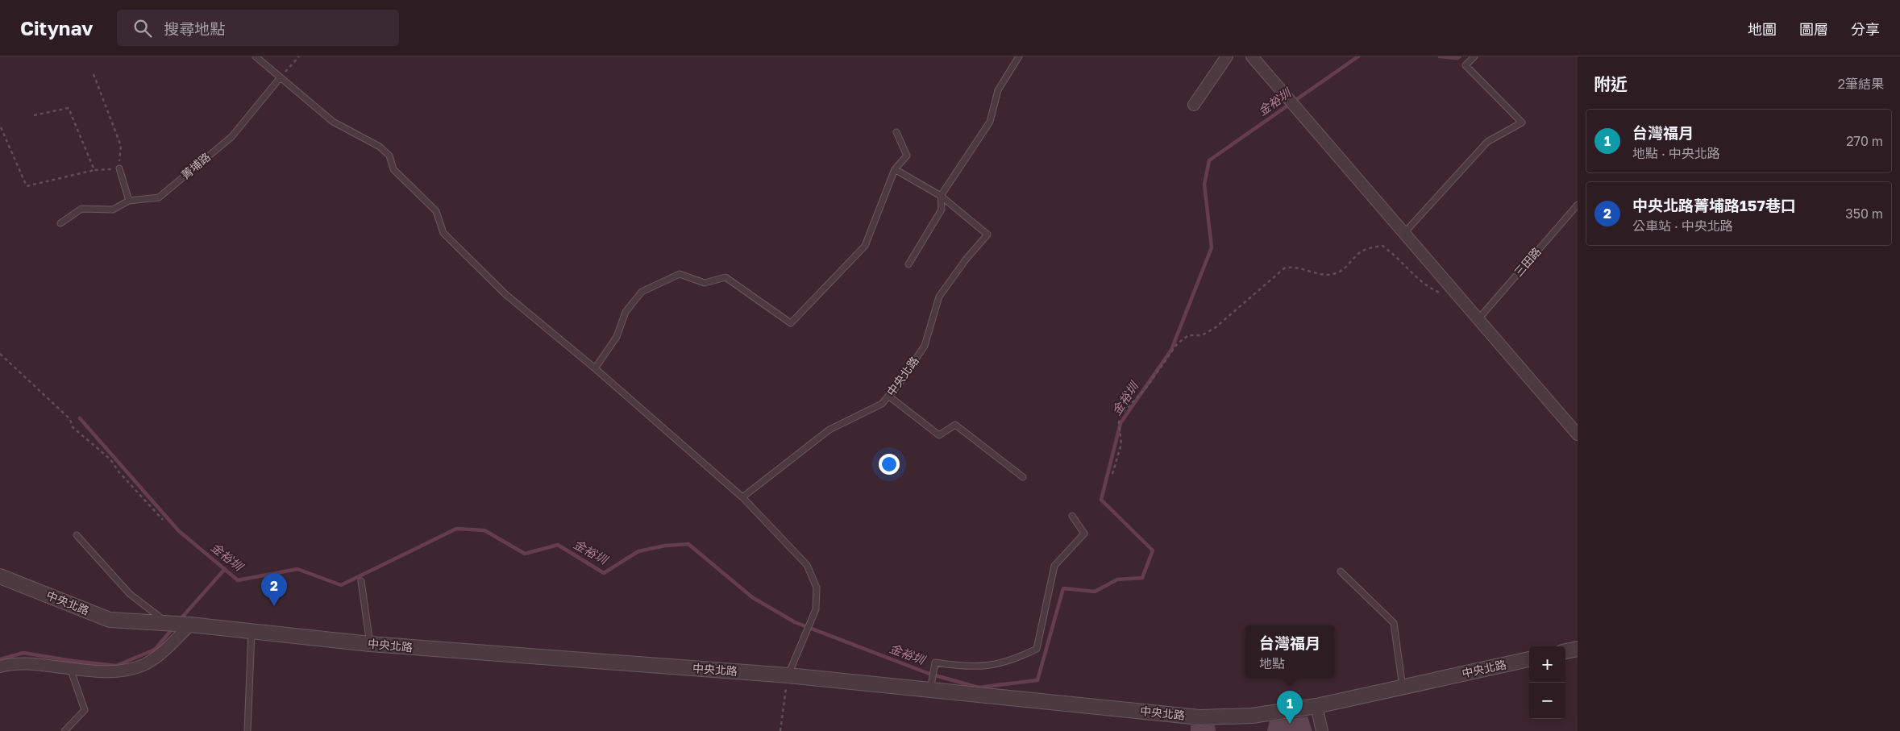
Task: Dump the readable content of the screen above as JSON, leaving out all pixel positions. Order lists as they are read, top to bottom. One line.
{"streets":{"street":["中央北路"],"lane":["菁埔路","三田路"]},"water":["金裕圳"],"page":{"header":"Citynav","search":"搜尋地點","nav":["地圖","圖層","分享"],"heading":["附近","2筆結果"],"list":[{"mark":"1","name":"台灣福月","note":"地點 · 中央北路","value":"270 m"},{"mark":"2","name":"中央北路菁埔路157巷口","note":"公車站 · 中央北路","value":"350 m"}],"pins":["2","1"],"popup":["台灣福月","地點"],"map_buttons":["+","−"]}}
